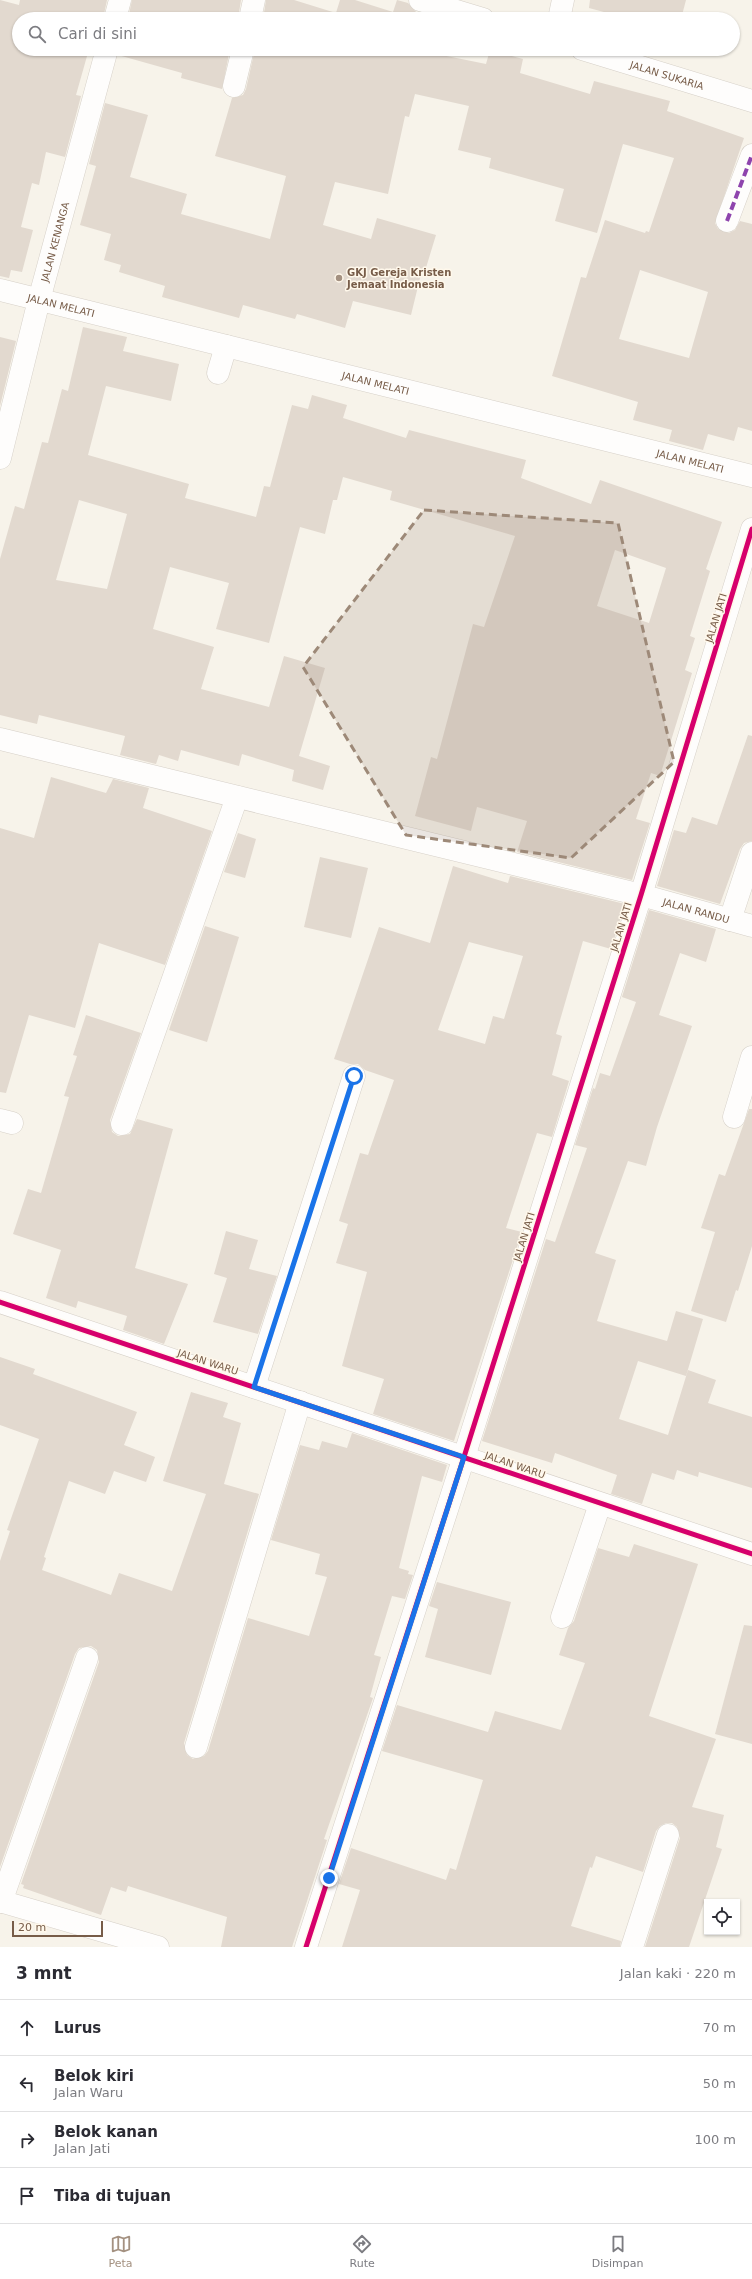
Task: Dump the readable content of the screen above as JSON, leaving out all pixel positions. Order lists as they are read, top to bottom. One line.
{"streets":{"street":["JALAN SUKARIA","JALAN KENANGA","JALAN MELATI","JALAN JATI","JALAN RANDU","JALAN WARU"]},"crossings":[["JALAN KENANGA","JALAN MELATI"],["JALAN JATI","JALAN RANDU"],["JALAN JATI","JALAN WARU"]],"places":["GKJ Gereja Kristen Jemaat Indonesia"],"scale_bar":"20 m","page":{"search":"Cari di sini","scale":"20 m","heading":["3 mnt","Jalan kaki · 220 m"],"list":[["Lurus","70 m"],["Belok kiri","Jalan Waru","50 m"],["Belok kanan","Jalan Jati","100 m"],"Tiba di tujuan"],"nav":["Peta","Rute","Disimpan"]}}
